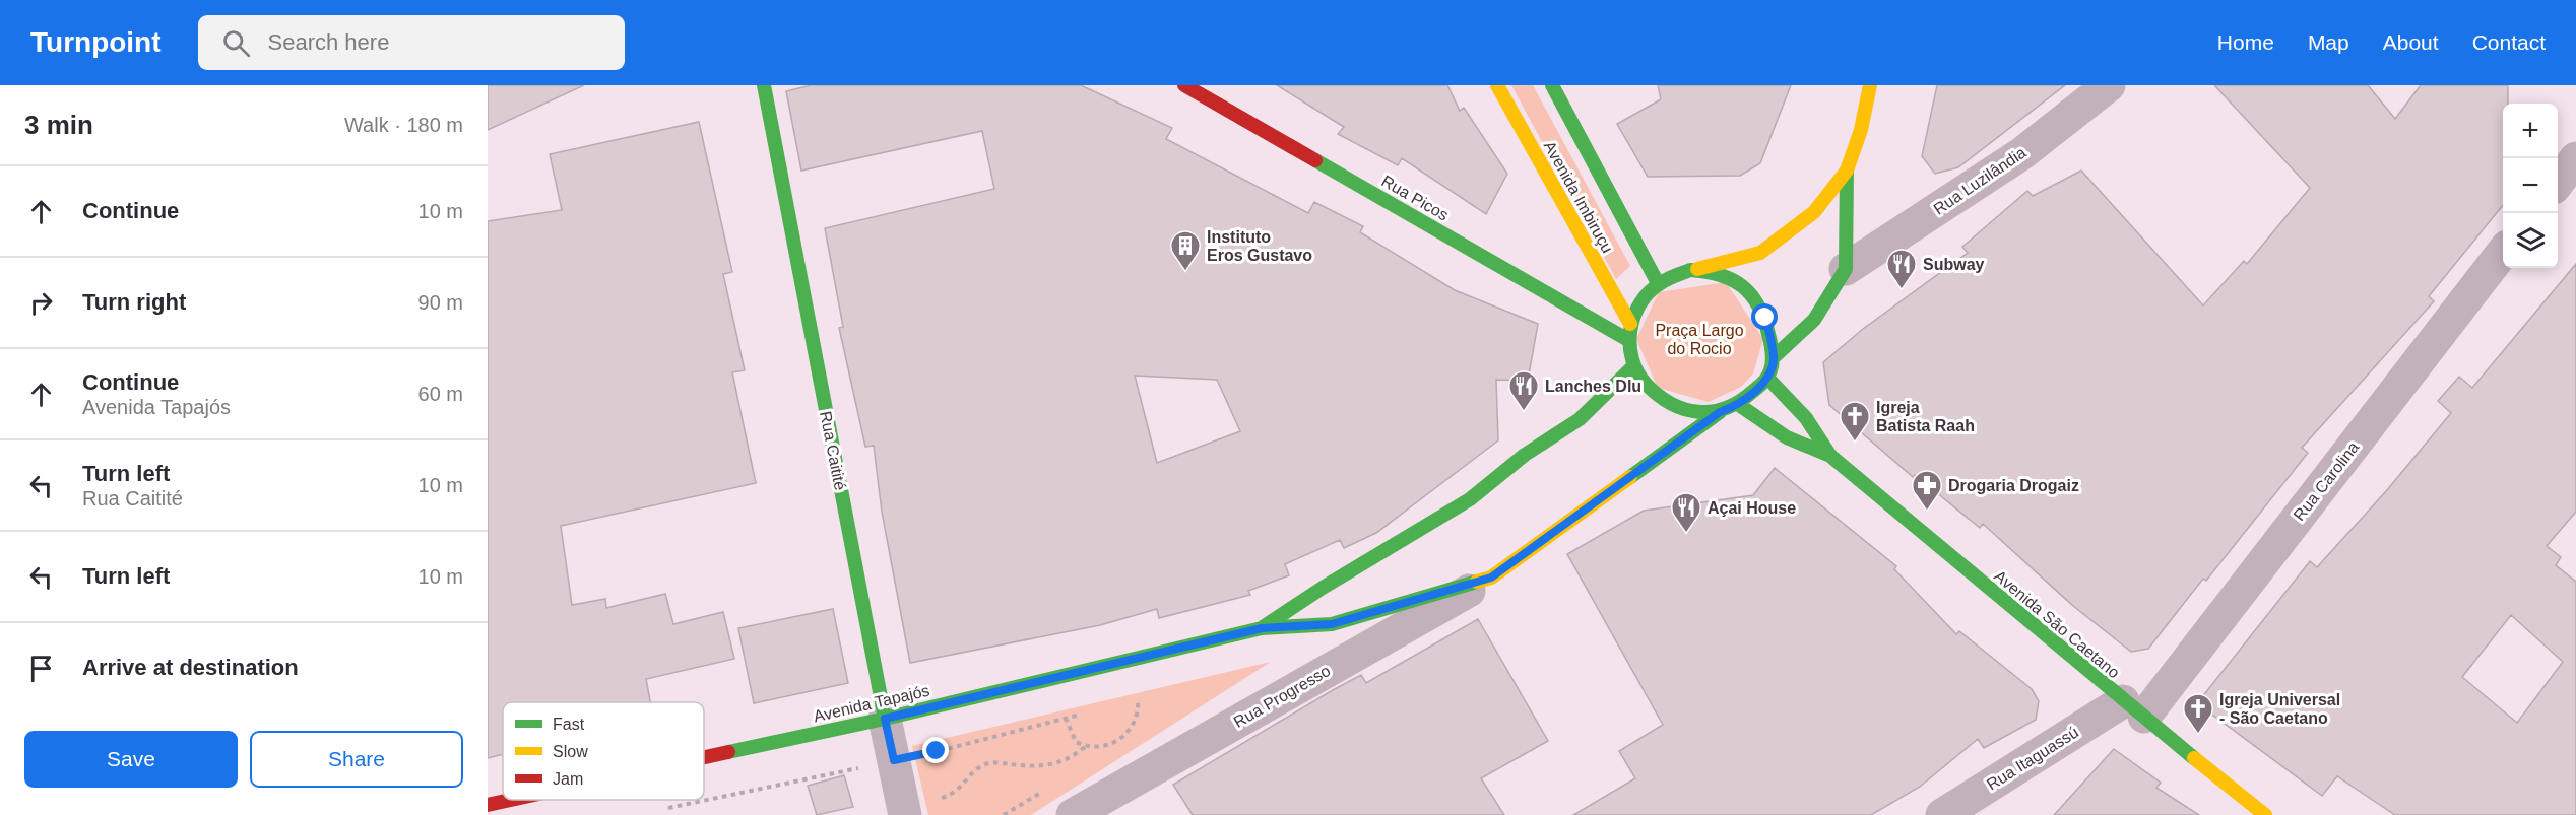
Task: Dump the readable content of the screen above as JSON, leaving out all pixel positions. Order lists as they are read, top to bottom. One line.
{"streets":{"main road":["Avenida Imbiruçu","Rua Picos","Rua Caitité","Avenida São Caetano","Avenida Tapajós"],"street":["Rua Luzilândia","Rua Carolina","Rua Progresso","Rua Itaguassú"]},"crossings":[["Avenida Imbiruçu","Rua Picos"],["Rua Caitité","Avenida Tapajós"],["Rua Carolina","Avenida São Caetano"],["Rua Carolina","Rua Itaguassú"],["Avenida São Caetano","Rua Itaguassú"]],"parks":["Praça Largo do Rocio"],"places":{"building":["Instituto Eros Gustavo"],"restaurant":["Subway","Lanches Dlu","Açai House"],"church":["Igreja Batista Raah","Igreja Universal - São Caetano"],"pharmacy":["Drogaria Drogaiz"]},"legend":["Fast","Slow","Jam"],"page":{"header":"Turnpoint","search":"Search here","nav":["Home","Map","About","Contact"],"heading":["3 min","Walk · 180 m"],"map_buttons":["+","−"],"list":[["Continue","10 m"],["Turn right","90 m"],["Continue","Avenida Tapajós","60 m"],["Turn left","Rua Caitité","10 m"],["Turn left","10 m"],"Arrive at destination"],"buttons":["Save","Share"]}}
